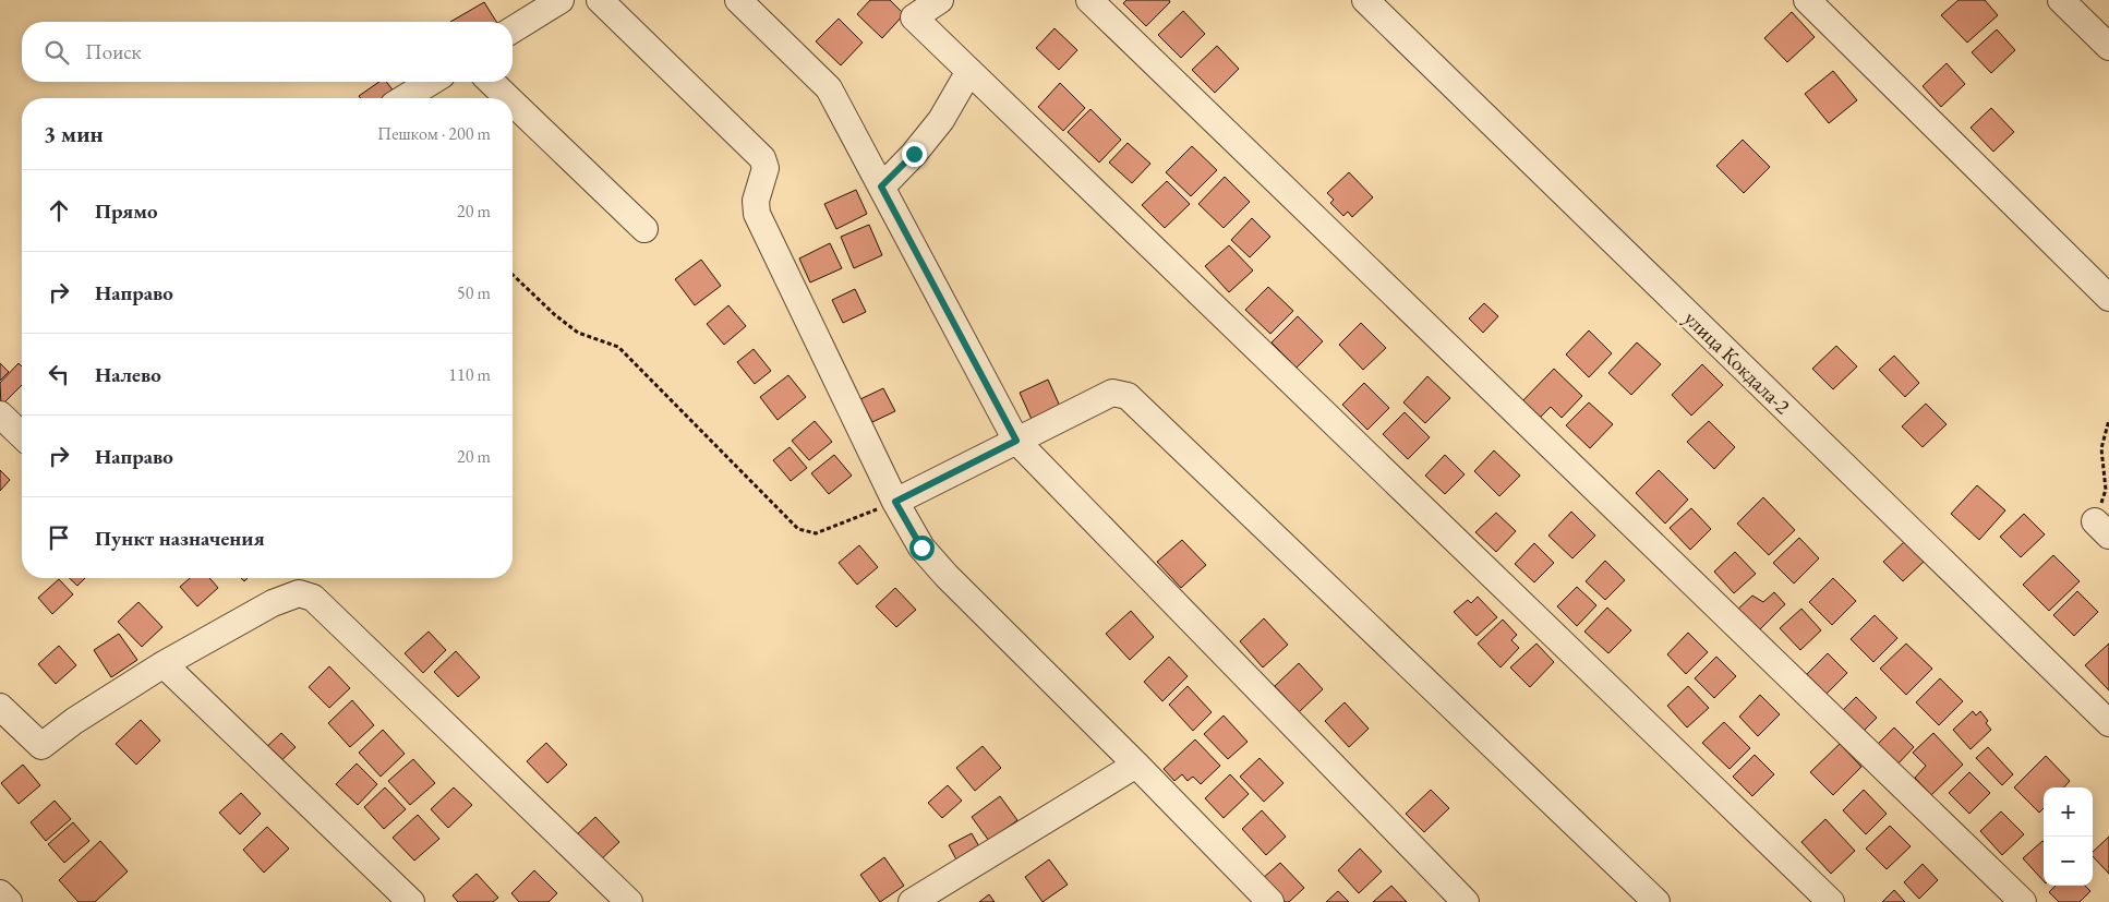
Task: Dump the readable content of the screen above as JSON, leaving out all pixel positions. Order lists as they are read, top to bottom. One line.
{"streets":{"street":["улица Кокдала-2"]},"page":{"search":"Поиск","heading":["3 мин","Пешком · 200 m"],"list":[["Прямо","20 m"],["Направо","50 m"],["Налево","110 m"],["Направо","20 m"],"Пункт назначения"],"map_buttons":["+","−"]}}
